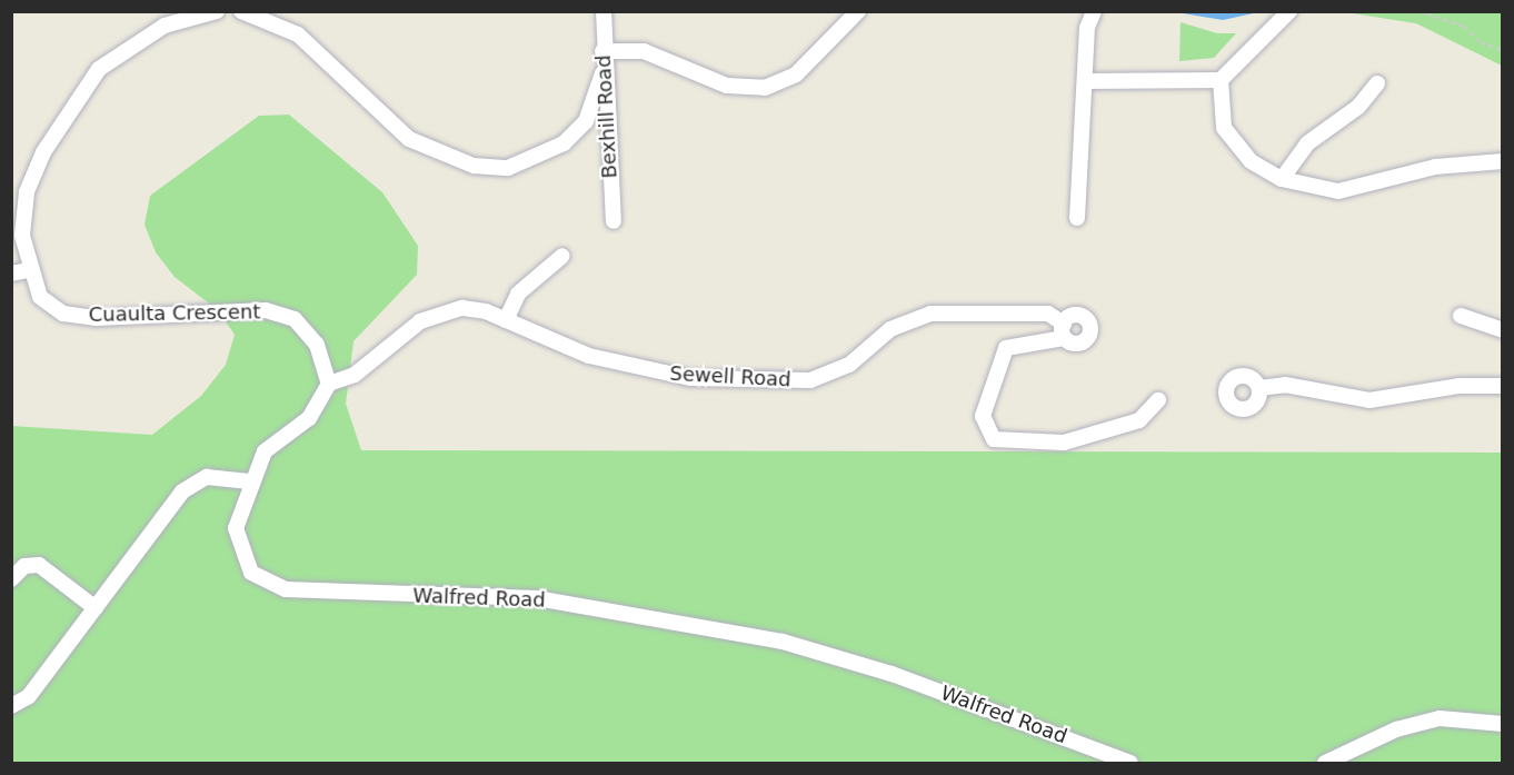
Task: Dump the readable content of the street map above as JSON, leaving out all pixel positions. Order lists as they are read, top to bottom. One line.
{"streets":{"street":["Bexhill Road","Cuaulta Crescent","Sewell Road","Walfred Road"]},"crossings":[["Cuaulta Crescent","Sewell Road"]]}
